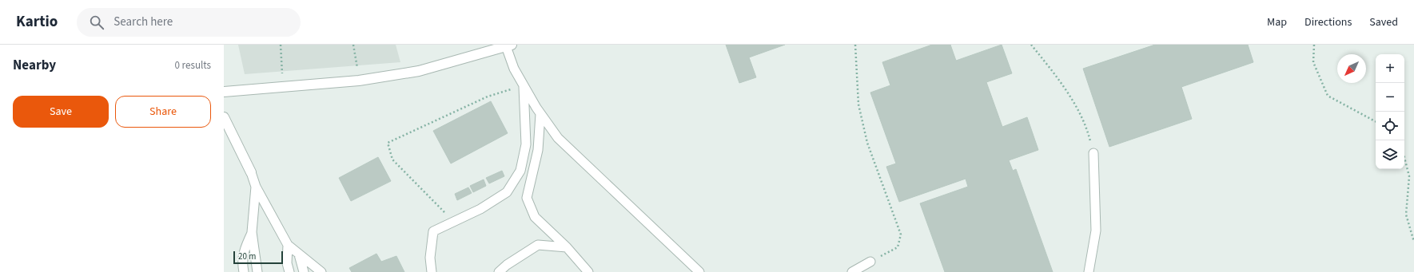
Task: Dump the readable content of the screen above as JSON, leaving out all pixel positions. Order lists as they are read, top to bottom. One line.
{"scale_bar":"20 m","north":"bottom left","page":{"header":"Kartio","search":"Search here","nav":["Map","Directions","Saved"],"heading":["Nearby","0 results"],"map_buttons":["+","−"],"buttons":["Save","Share"],"scale":"20 m"}}
